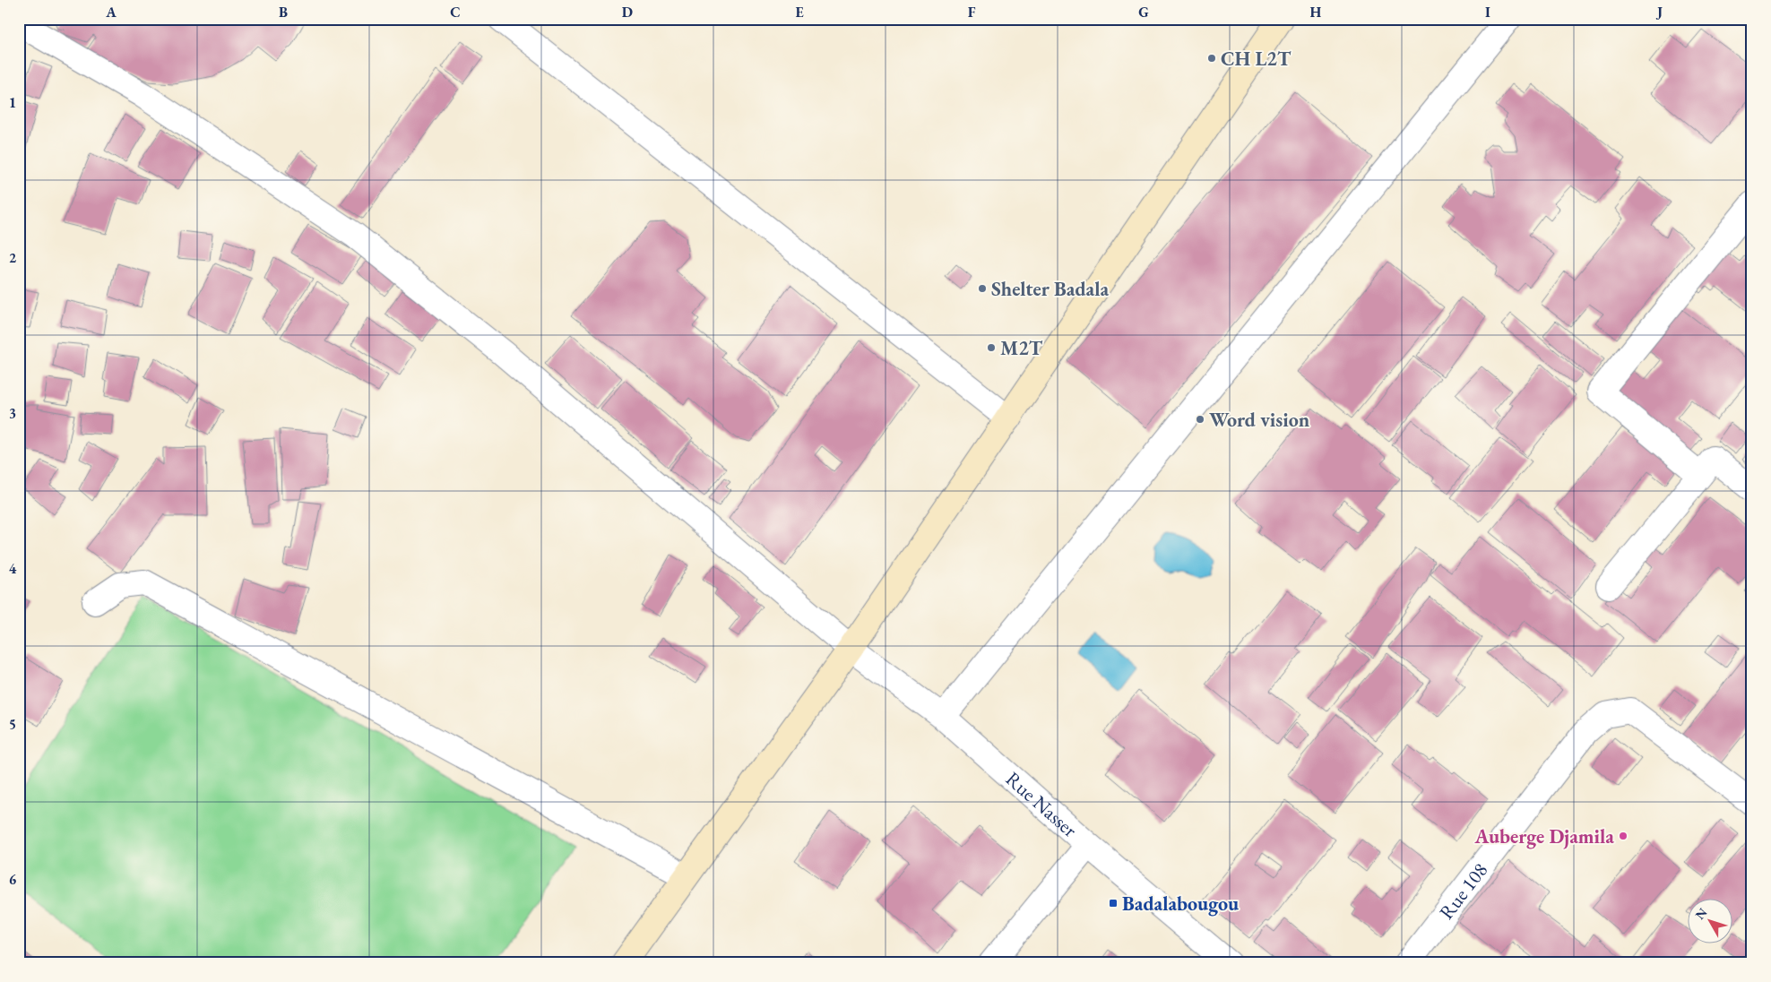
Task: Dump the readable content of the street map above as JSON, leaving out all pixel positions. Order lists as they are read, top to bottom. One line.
{"streets":{"street":["Rue Nasser","Rue 108"]},"places":{"other":["CH L2T","Shelter Badala","M2T","Word vision","Auberge Djamila"],"transit":["Badalabougou"]},"north":"top left","grid":{"columns":["A","B","C","D","E","F","G","H","I","J"],"rows":["1","2","3","4","5","6"]}}
